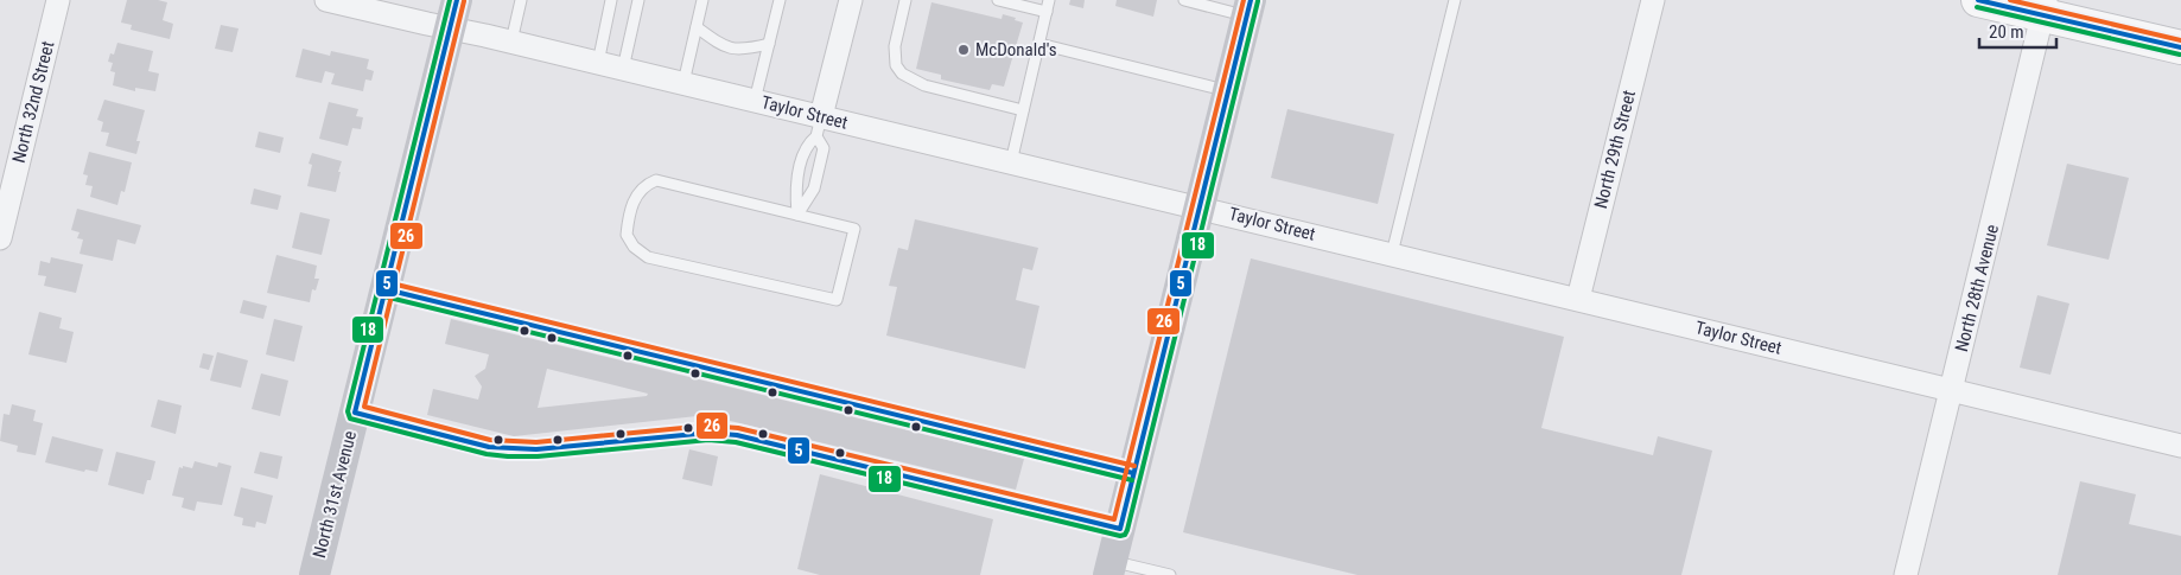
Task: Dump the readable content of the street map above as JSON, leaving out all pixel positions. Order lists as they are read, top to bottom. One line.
{"streets":{"main road":["North 31st Avenue"],"street":["North 32nd Street","Taylor Street","North 29th Street","North 28th Avenue"]},"crossings":[["Taylor Street","North 29th Street"],["Taylor Street","North 28th Avenue"],["Taylor Street","North 31st Avenue"]],"places":["McDonald's"],"lines":["transit line 5","transit line 18","transit line 26"],"scale_bar":"20 m"}
